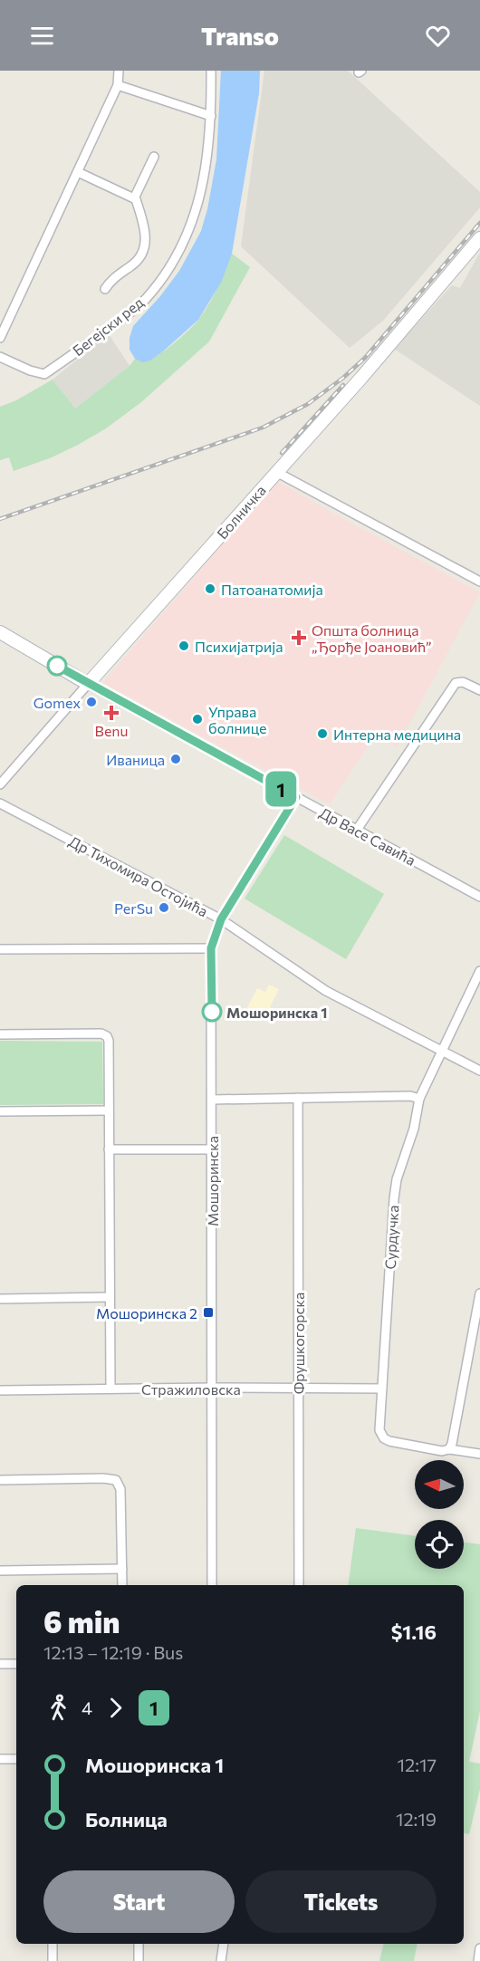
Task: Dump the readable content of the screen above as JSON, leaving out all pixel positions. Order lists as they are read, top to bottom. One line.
{"streets":{"street":["Бегејски ред","Болничка","Др Васе Савића","Др Тихомира Остојића","Мошоринска","Сурдучка","Фрушкогорска","Стражиловска"]},"crossings":[["Болничка","Др Васе Савића"],["Др Васе Савића","Мошоринска"],["Др Тихомира Остојића","Мошоринска"],["Др Тихомира Остојића","Сурдучка"],["Мошоринска","Стражиловска"],["Сурдучка","Стражиловска"],["Фрушкогорска","Стражиловска"]],"places":{"other":["Патоанатомија","Психијатрија","Gomex","Управа болнице","Интерна медицина","Иваница","PerSu","Мошоринска 1"],"health":["Општа болница „Ђорђе Јоановић”","Benu"],"transit":["Мошоринска 2"]},"lines":["bus line 1"],"north":"left","page":{"header":"Transo","on_map":"1","heading":["6 min","12:13 – 12:19 · Bus","$1.16"],"legs":["4","1"],"list":[{"name":"Мошоринска 1","value":"12:17"},{"name":"Болница","value":"12:19"}],"buttons":["Start","Tickets"]}}
